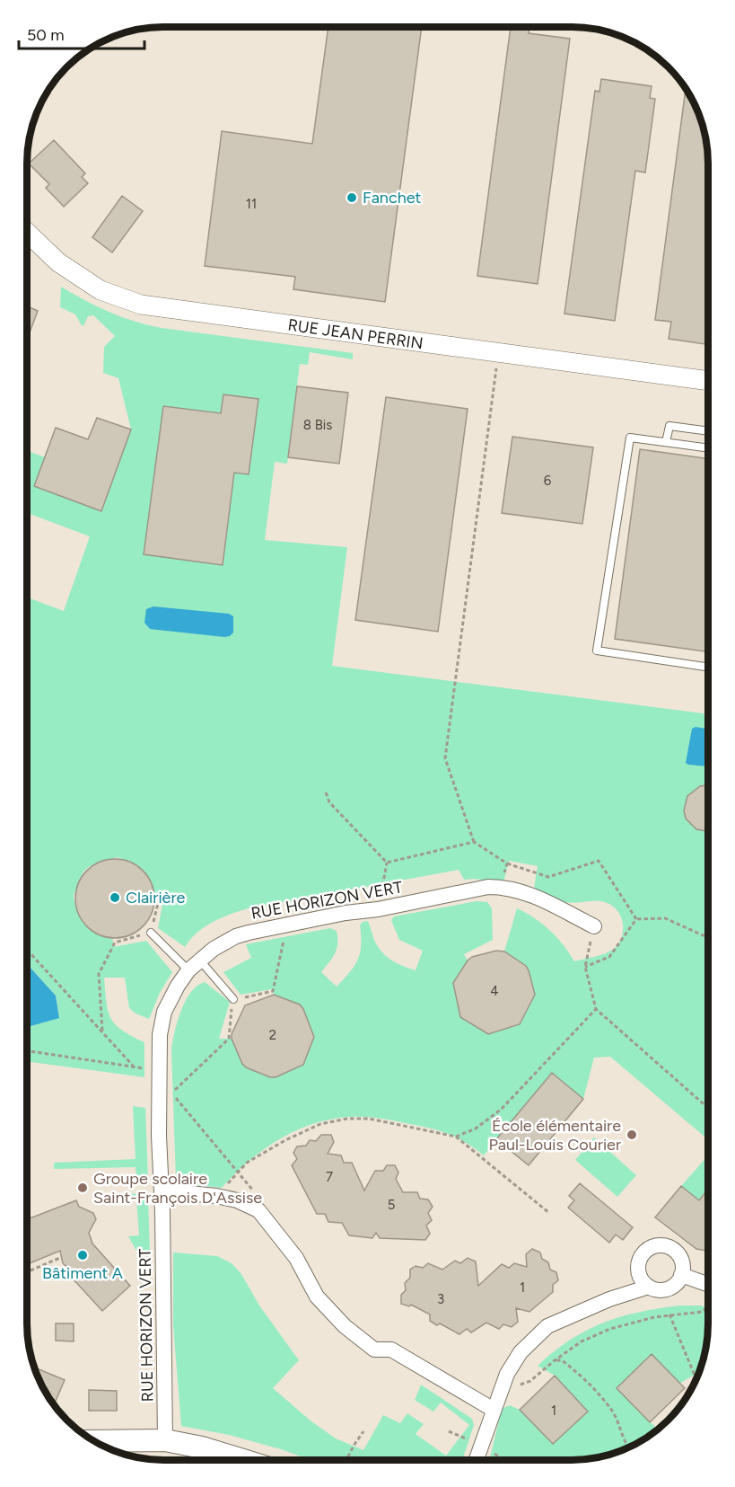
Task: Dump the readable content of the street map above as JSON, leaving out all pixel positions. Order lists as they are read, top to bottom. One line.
{"streets":{"street":["RUE JEAN PERRIN","RUE HORIZON VERT"]},"places":["Fanchet","Clairière","École élémentaire Paul-Louis Courier","Groupe scolaire Saint-François D'Assise","Bâtiment A"],"house_numbers":["11","8 Bis","6","4","2","7","5","1","3","1"],"scale_bar":"50 m"}
